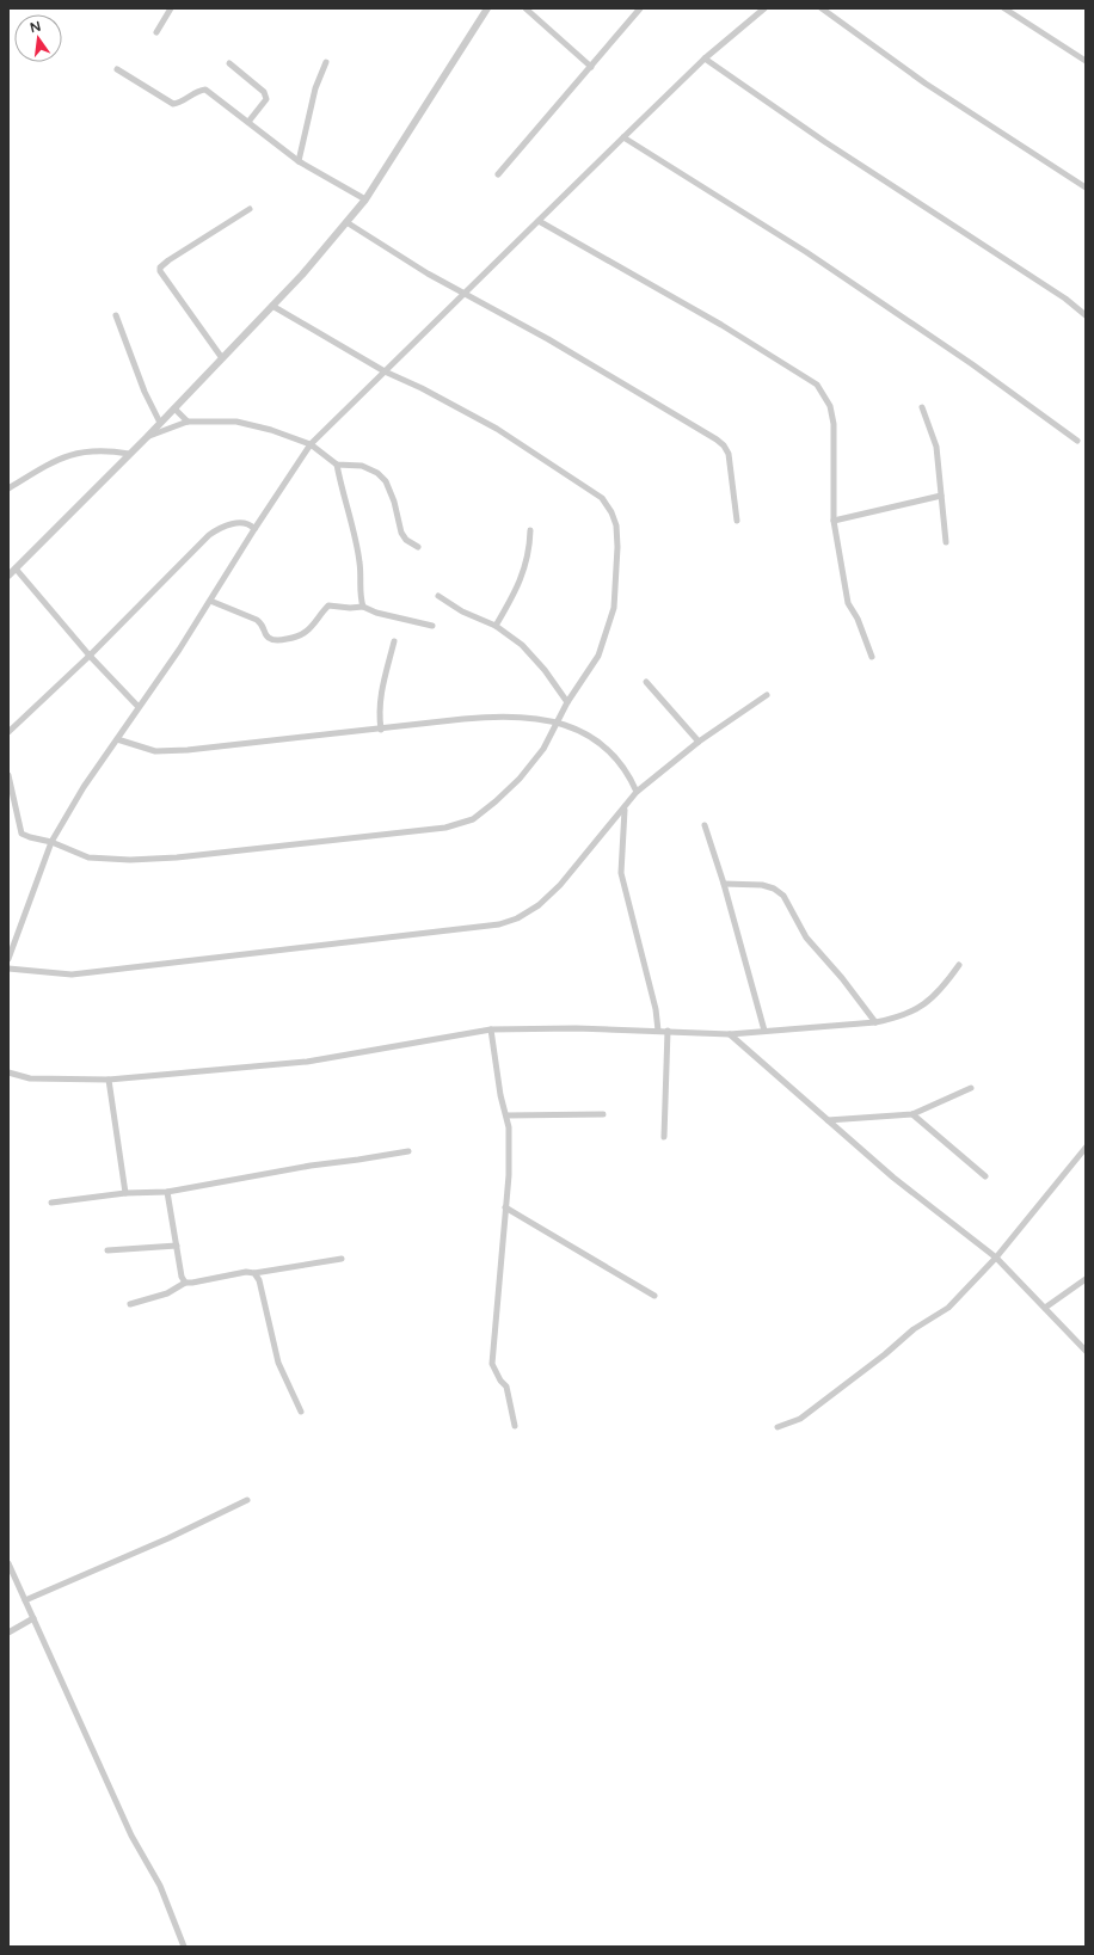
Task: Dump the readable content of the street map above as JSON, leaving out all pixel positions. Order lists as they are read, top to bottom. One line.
{"north":"top"}
